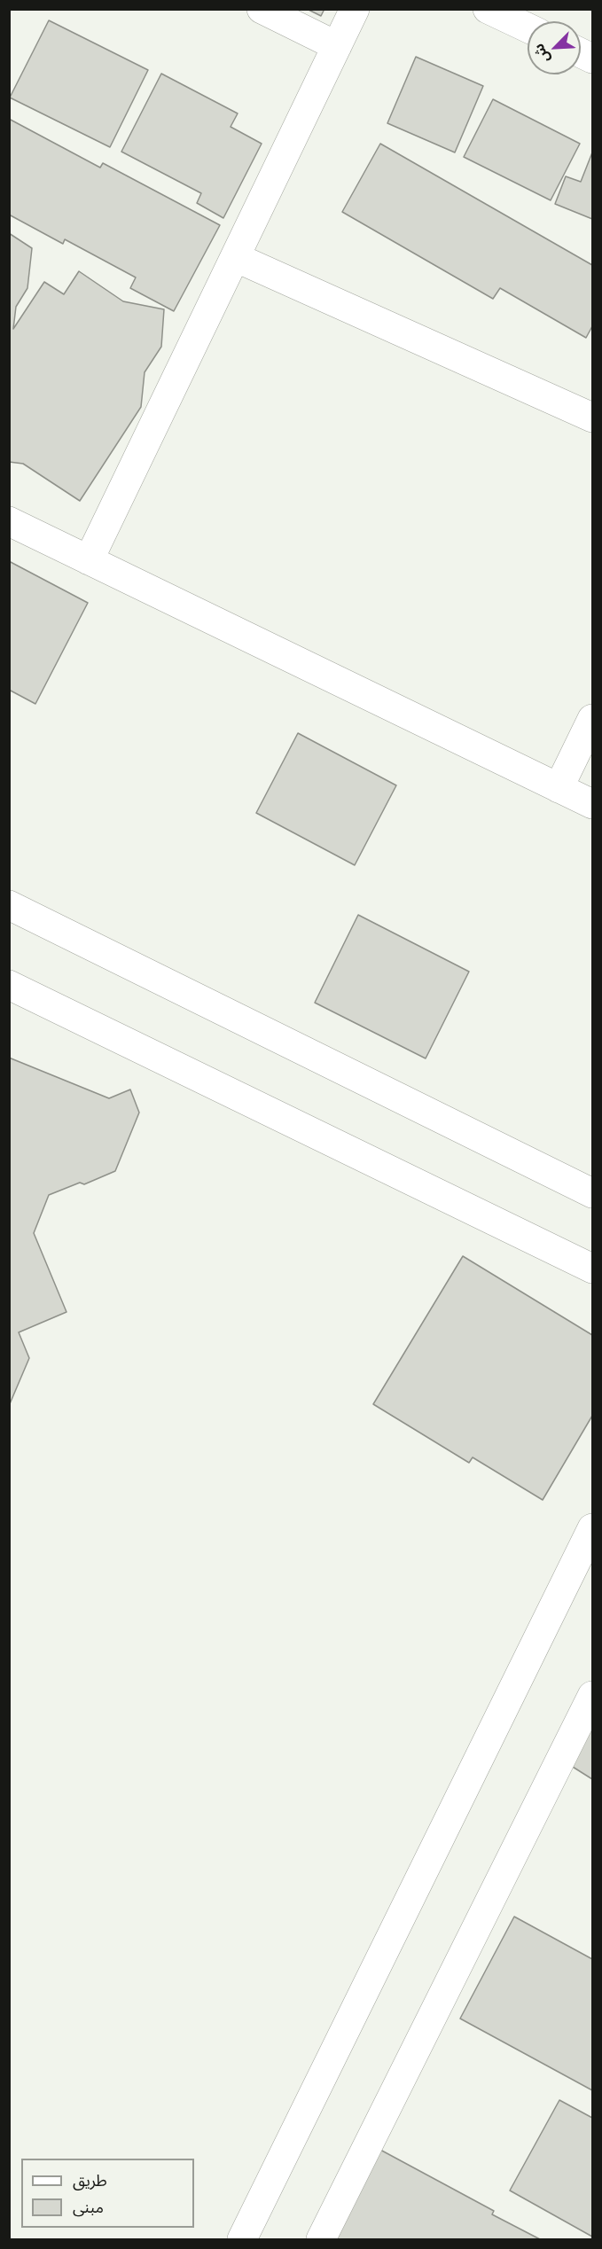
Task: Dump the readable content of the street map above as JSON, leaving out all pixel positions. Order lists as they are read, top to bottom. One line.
{"legend":["طريق","مبنى"],"north":"bottom left"}
